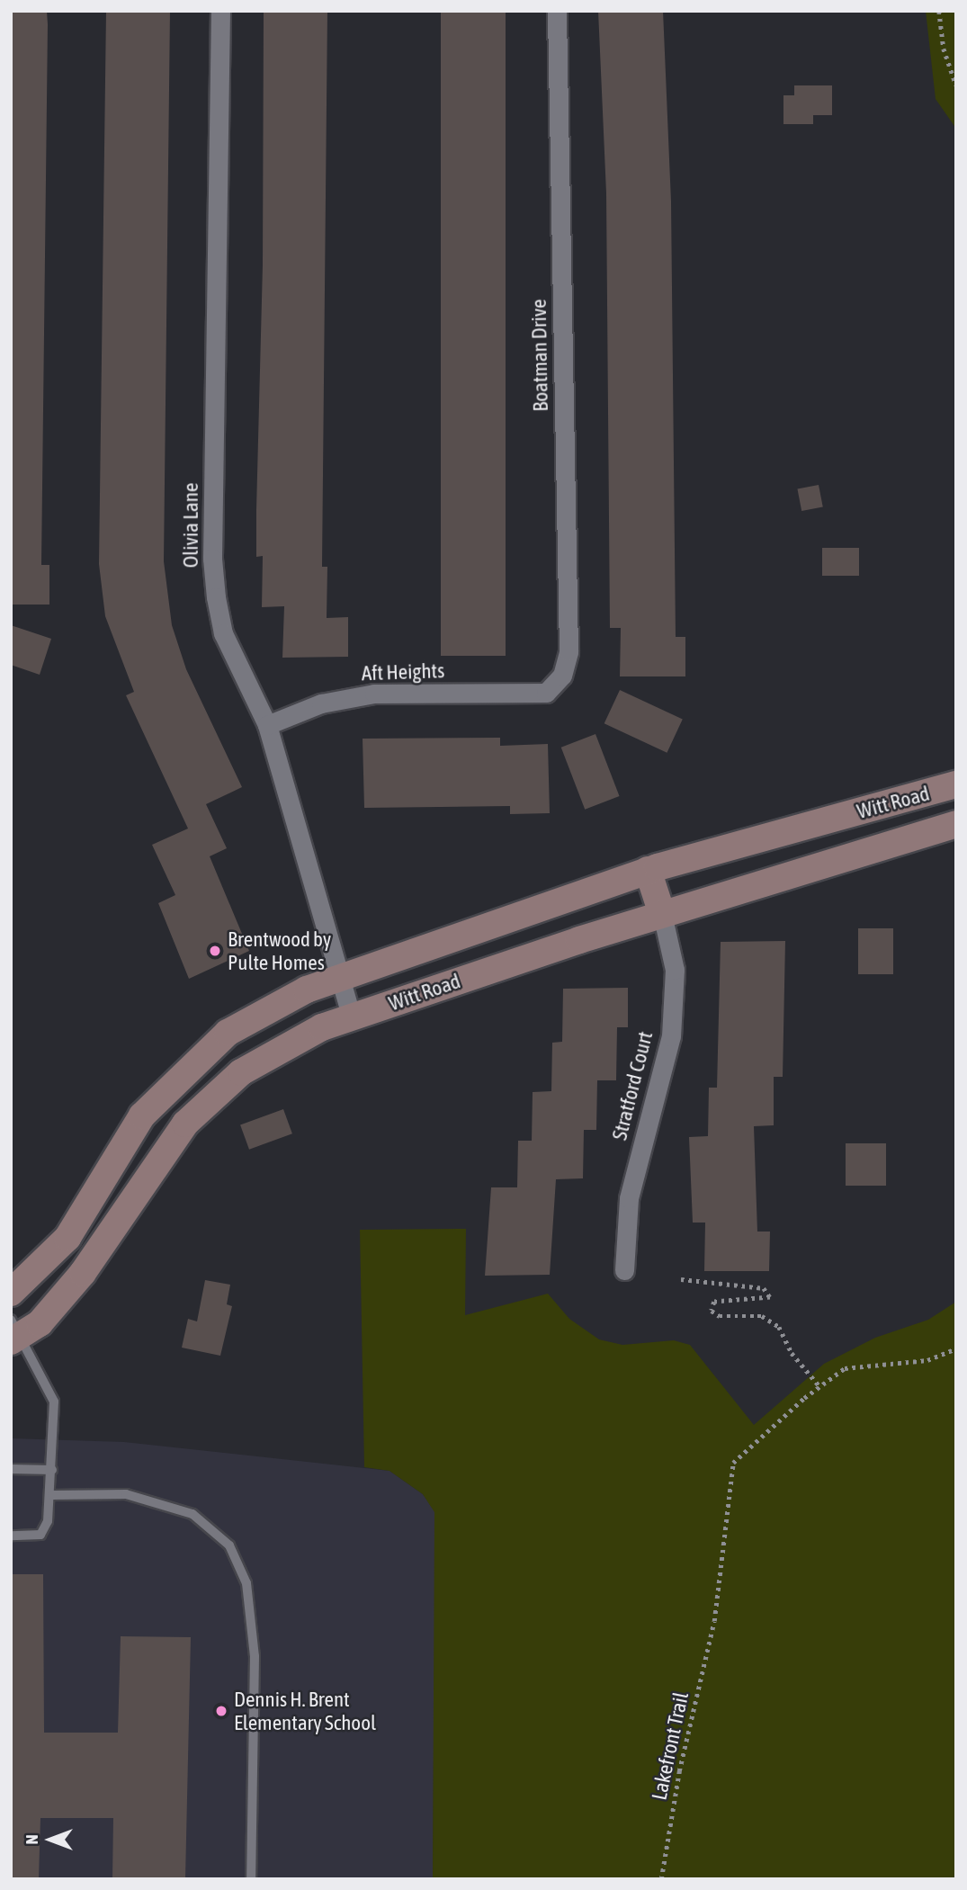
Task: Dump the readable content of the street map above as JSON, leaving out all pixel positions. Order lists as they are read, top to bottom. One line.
{"streets":{"street":["Boatman Drive","Olivia Lane","Aft Heights","Witt Road","Stratford Court"],"path":["Lakefront Trail"]},"crossings":[["Boatman Drive","Aft Heights"],["Olivia Lane","Aft Heights"],["Olivia Lane","Witt Road"],["Witt Road","Stratford Court"]],"places":["Brentwood by Pulte Homes","Dennis H. Brent Elementary School"],"north":"left"}
